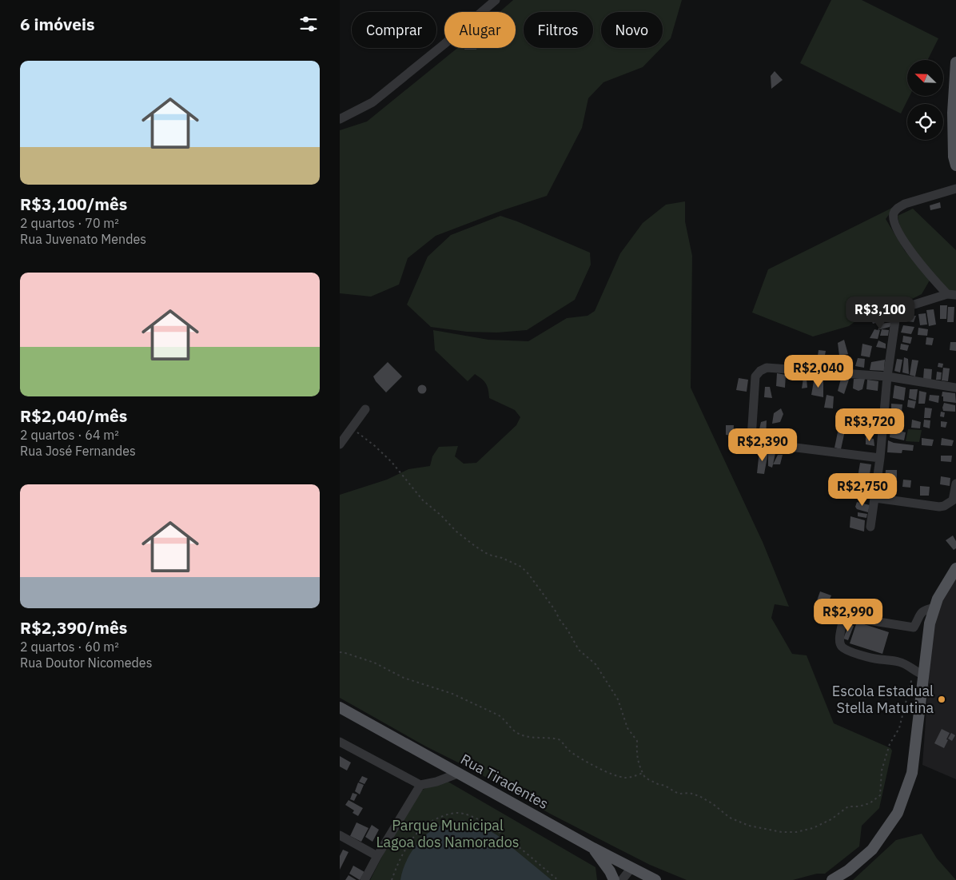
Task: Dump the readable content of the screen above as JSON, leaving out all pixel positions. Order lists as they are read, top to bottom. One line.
{"streets":{"main road":["Rua Tiradentes"]},"parks":["Parque Municipal Lagoa dos Namorados"],"places":["Escola Estadual Stella Matutina"],"north":"top left","page":{"heading":"6 imóveis","chip":["Comprar","Alugar","Filtros","Novo"],"list":[{"name":"R$3,100/mês","note":"2 quartos · 70 m² · Rua Juvenato Mendes"},{"name":"R$2,040/mês","note":"2 quartos · 64 m² · Rua José Fernandes"},{"name":"R$2,390/mês","note":"2 quartos · 60 m² · Rua Doutor Nicomedes"}],"price":["R$3,100","R$2,040","R$3,720","R$2,390","R$2,750","R$2,990"]}}
